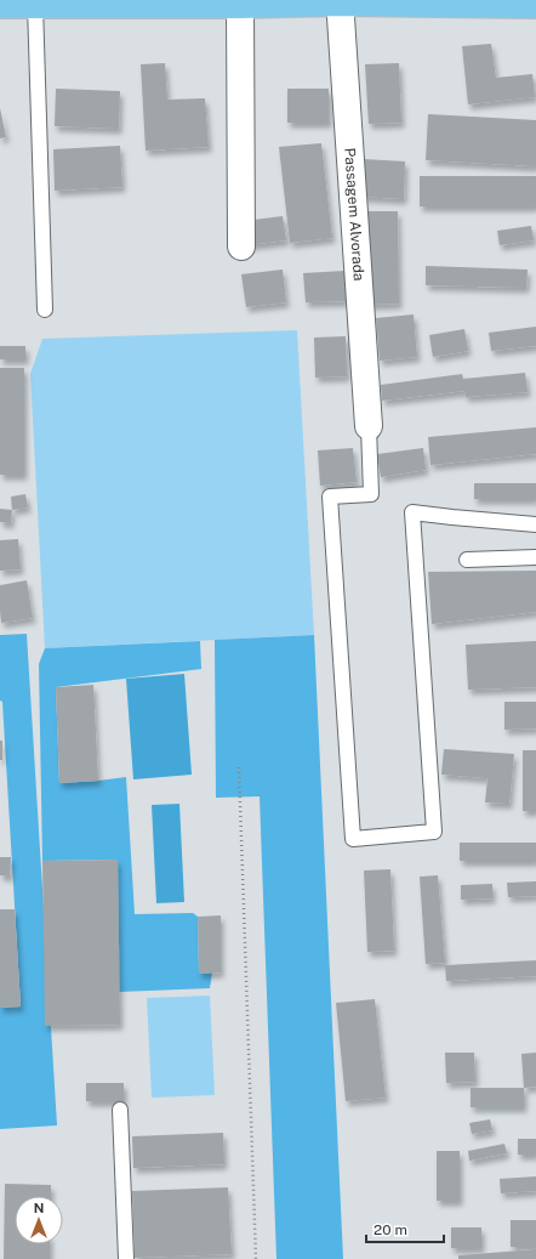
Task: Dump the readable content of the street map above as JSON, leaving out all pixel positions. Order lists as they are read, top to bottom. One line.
{"streets":{"street":["Passagem Alvorada"]},"scale_bar":"20 m","north":"top"}
